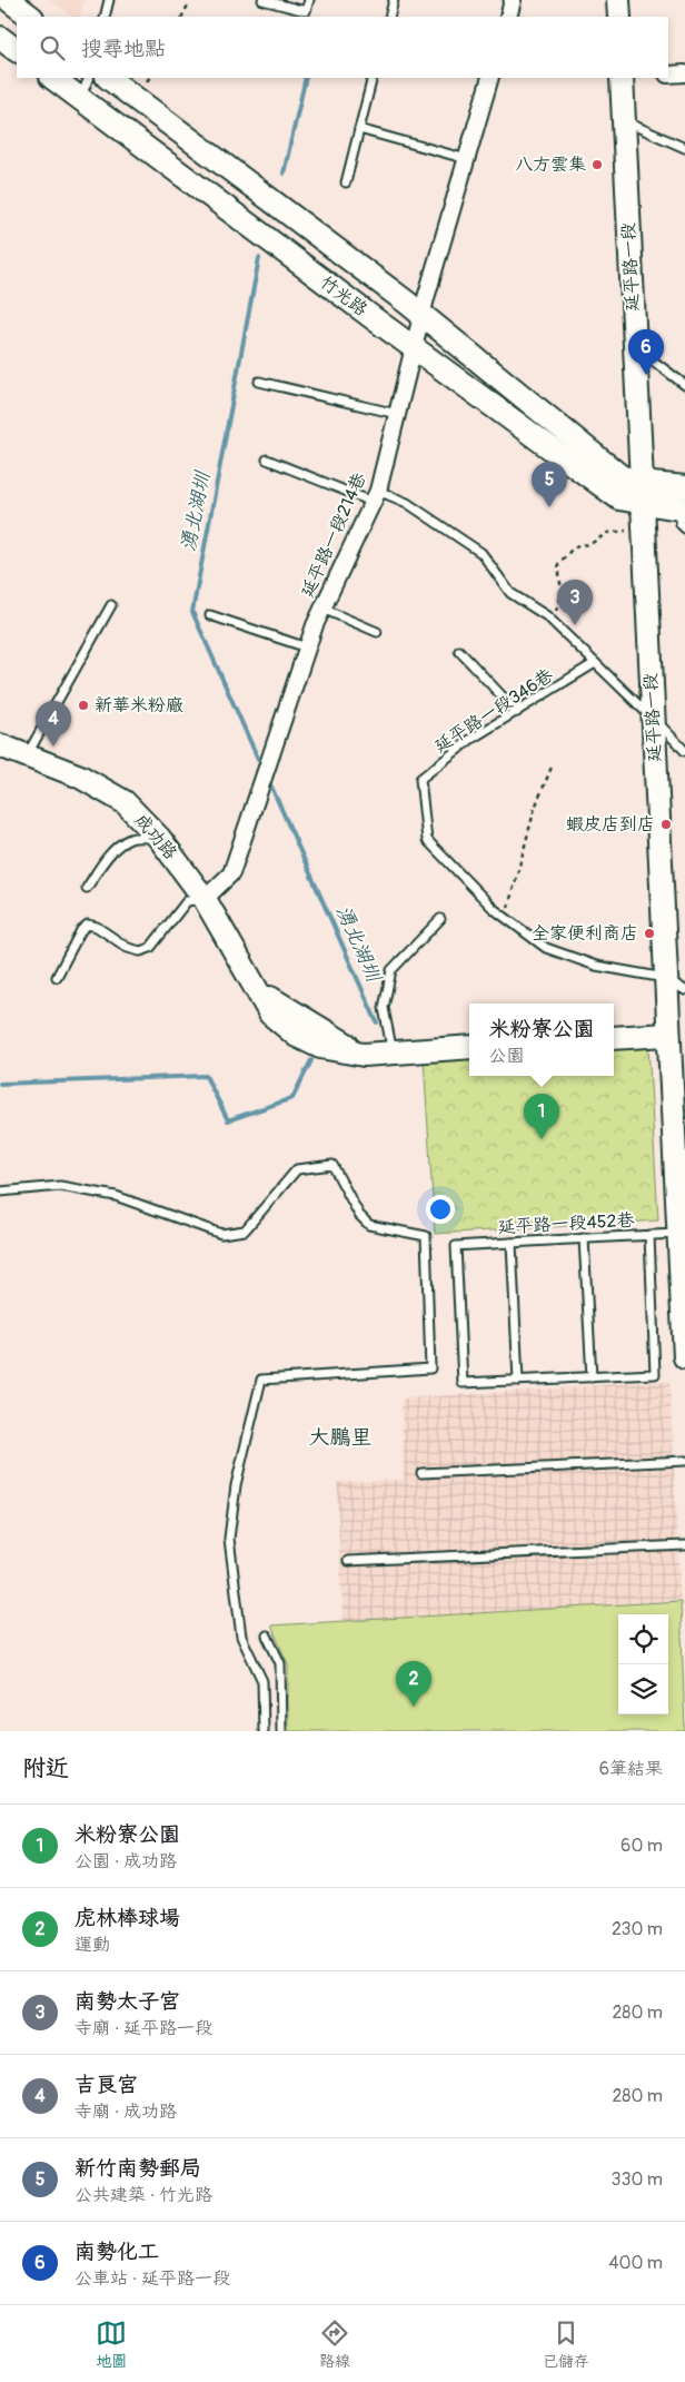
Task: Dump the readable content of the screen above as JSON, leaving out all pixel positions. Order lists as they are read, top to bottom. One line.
{"streets":{"street":["延平路一段","竹光路","延平路一段214巷","成功路"],"lane":["延平路一段346巷","延平路一段452巷"]},"crossings":[["延平路一段","竹光路"],["延平路一段","延平路一段346巷"],["延平路一段","延平路一段452巷"],["竹光路","延平路一段214巷"],["延平路一段214巷","成功路"]],"districts":["大鵬里"],"water":["湧北湖圳"],"places":["八方雲集","新華米粉廠","蝦皮店到店","全家便利商店"],"page":{"search":"搜尋地點","pins":["6","5","3","4","1","2"],"popup":["米粉寮公園","公園"],"heading":["附近","6筆結果"],"list":[{"mark":"1","name":"米粉寮公園","note":"公園 · 成功路","value":"60 m"},{"mark":"2","name":"虎林棒球場","note":"運動","value":"230 m"},{"mark":"3","name":"南勢太子宮","note":"寺廟 · 延平路一段","value":"280 m"},{"mark":"4","name":"吉良宮","note":"寺廟 · 成功路","value":"280 m"},{"mark":"5","name":"新竹南勢郵局","note":"公共建築 · 竹光路","value":"330 m"},{"mark":"6","name":"南勢化工","note":"公車站 · 延平路一段","value":"400 m"}],"nav":["地圖","路線","已儲存"]}}
